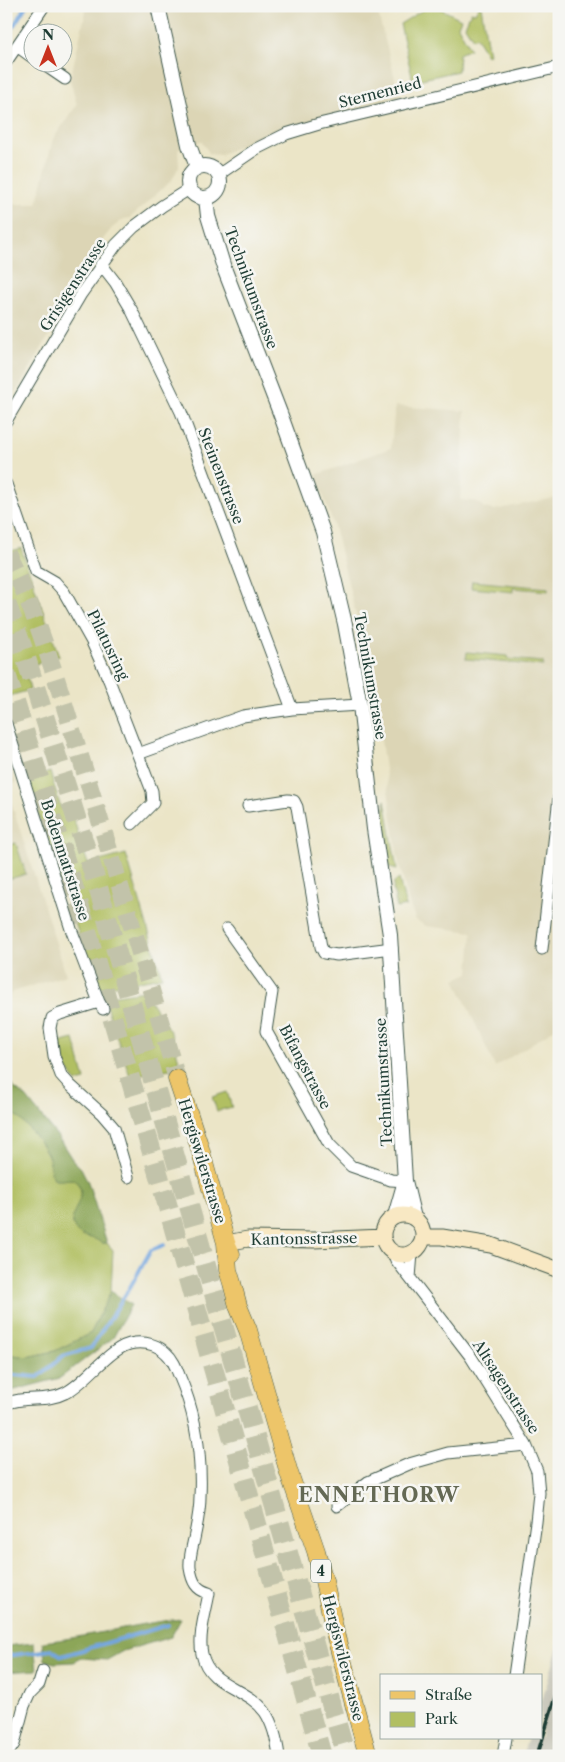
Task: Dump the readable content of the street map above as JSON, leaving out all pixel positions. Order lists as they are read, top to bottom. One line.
{"streets":{"main road":["Hergiswilerstrasse","Kantonsstrasse","4"],"street":["Sternenried","Grisigenstrasse","Technikumstrasse","Steinenstrasse","Pilatusring","Bodenmattstrasse","Bifangstrasse","Altsagenstrasse"]},"crossings":[["Sternenried","Grisigenstrasse"],["Sternenried","Technikumstrasse"],["Grisigenstrasse","Technikumstrasse"],["Grisigenstrasse","Steinenstrasse"],["Technikumstrasse","Bifangstrasse"],["Technikumstrasse","Kantonsstrasse"],["Technikumstrasse","Altsagenstrasse"],["Hergiswilerstrasse","Kantonsstrasse"],["Kantonsstrasse","Altsagenstrasse"]],"districts":["ENNETHORW"],"legend":["Straße","Park"],"north":"top"}
